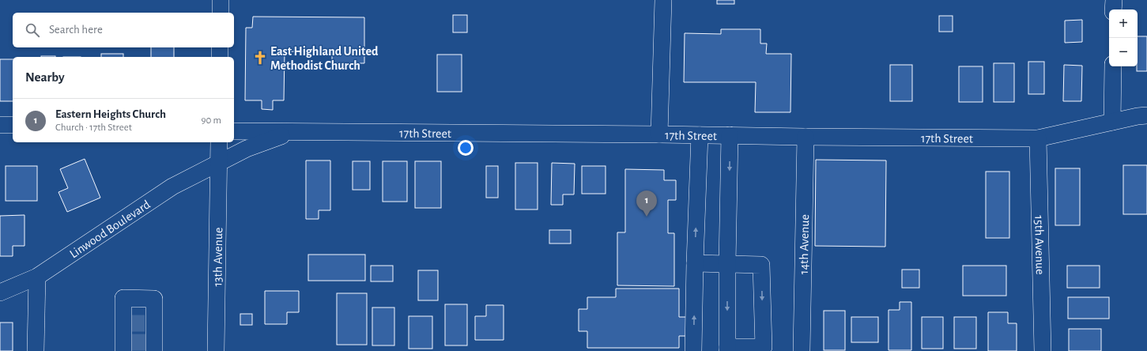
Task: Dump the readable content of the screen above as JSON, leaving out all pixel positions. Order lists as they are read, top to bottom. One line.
{"streets":{"street":["17th Street","Linwood Boulevard","14th Avenue","15th Avenue","13th Avenue"]},"crossings":[["17th Street","14th Avenue"],["17th Street","15th Avenue"],["Linwood Boulevard","13th Avenue"]],"places":{"church":["East Highland United Methodist Church"]},"page":{"map_buttons":["+","−"],"search":"Search here","heading":"Nearby","list":[{"mark":"1","name":"Eastern Heights Church","note":"Church · 17th Street","value":"90 m"}],"pins":"1"}}
